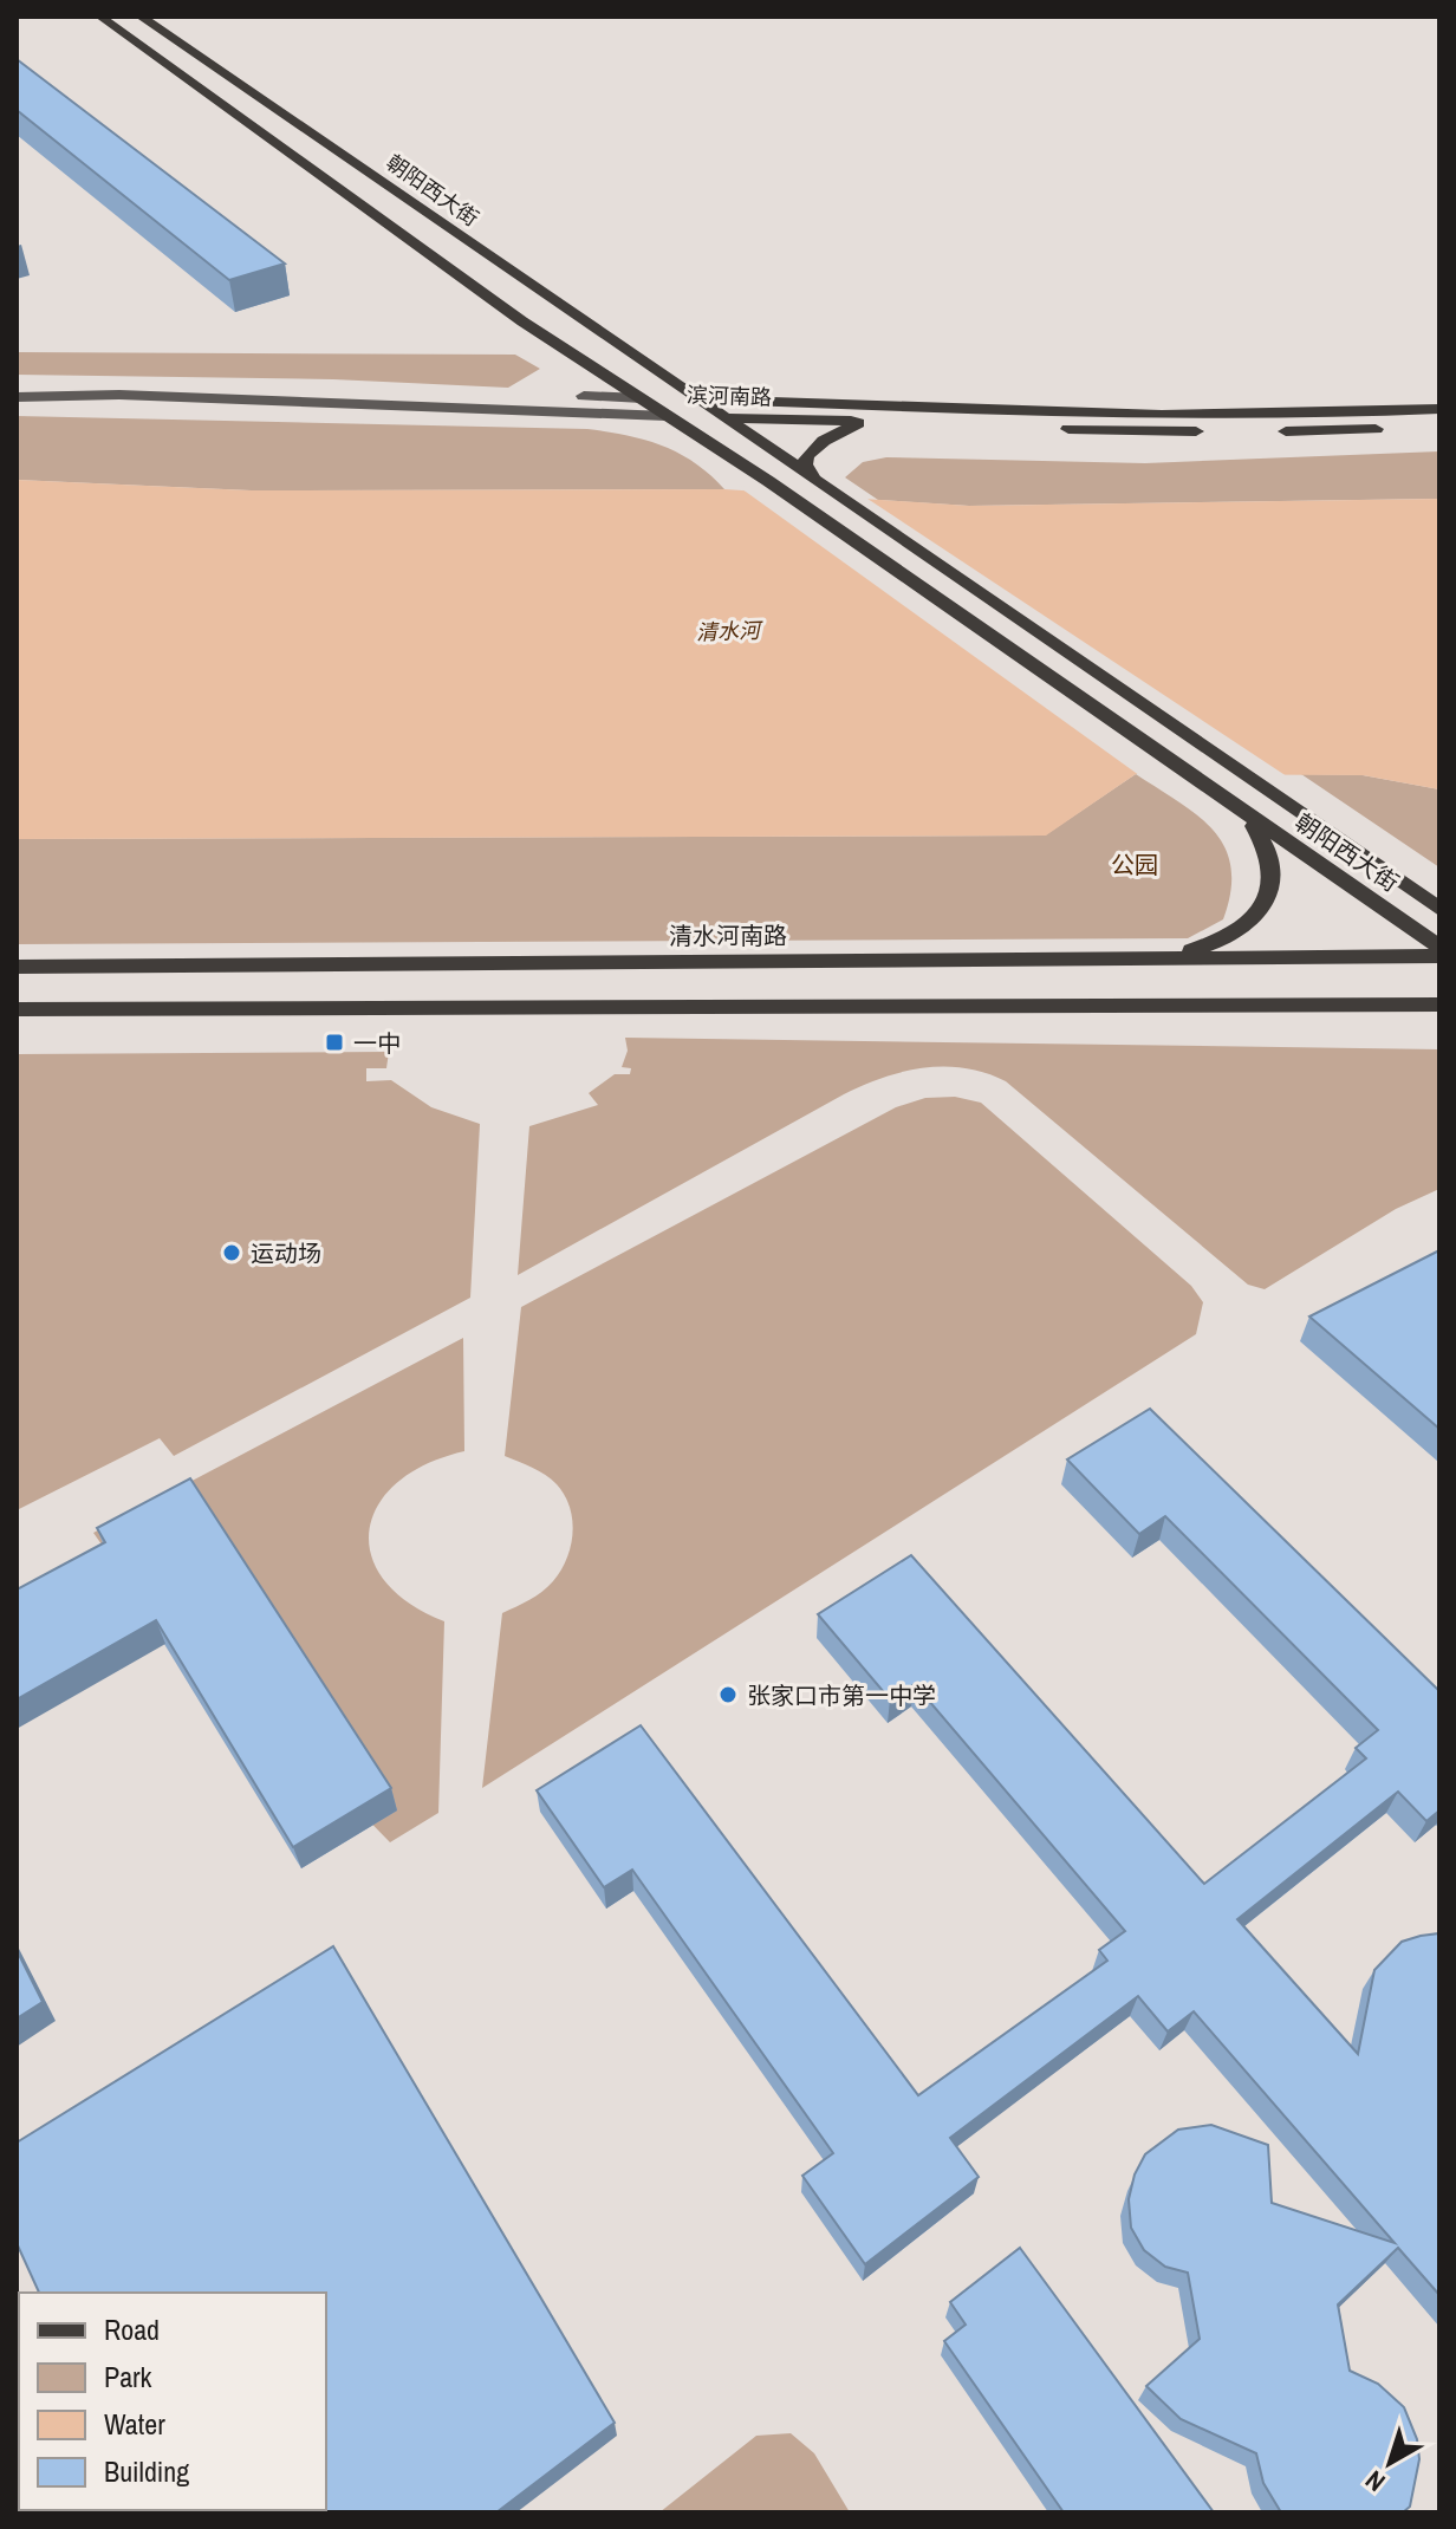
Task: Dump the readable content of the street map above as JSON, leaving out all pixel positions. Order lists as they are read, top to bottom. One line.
{"streets":{"main road":["朝阳西大街","滨河南路","清水河南路"]},"crossings":[["朝阳西大街","滨河南路"]],"water":["清水河"],"parks":["公园"],"places":{"transit":["一中"],"other":["运动场","张家口市第一中学"]},"legend":["Road","Park","Water","Building"],"north":"bottom left"}
